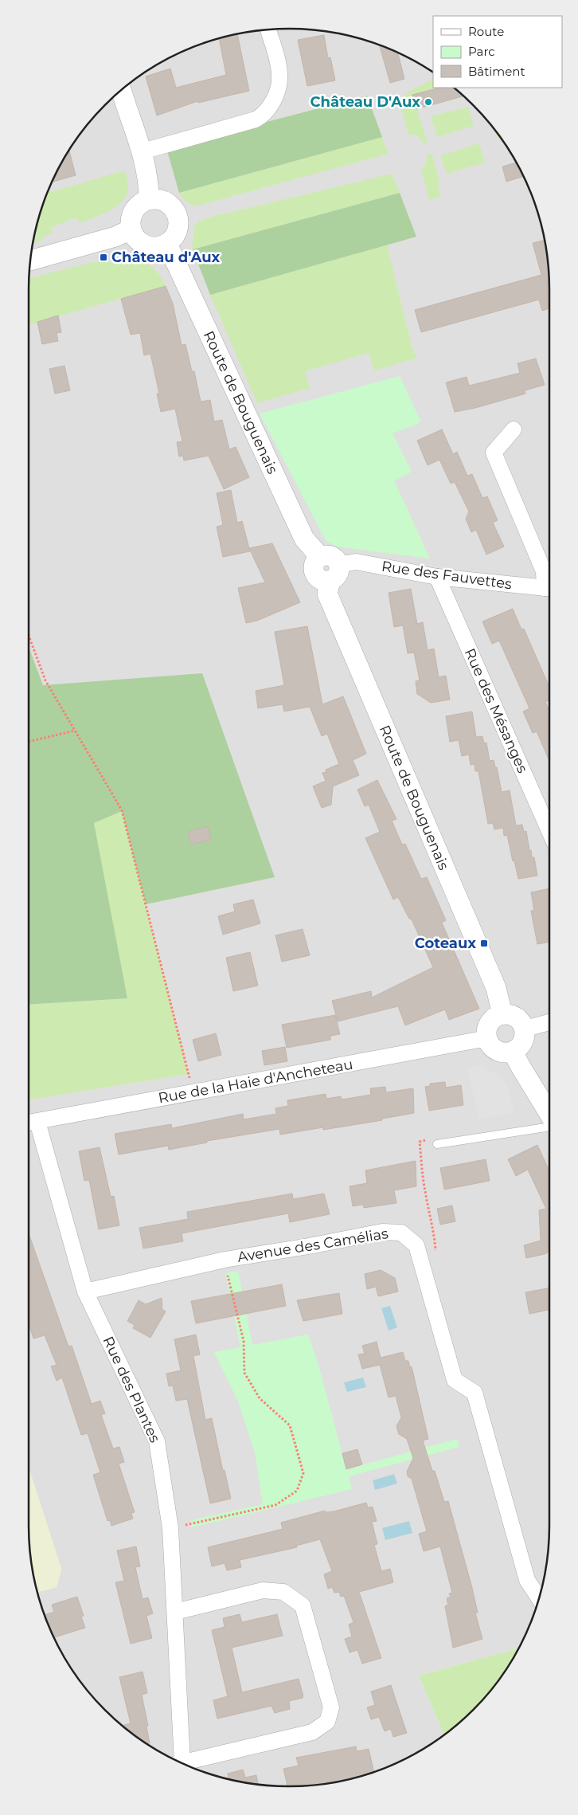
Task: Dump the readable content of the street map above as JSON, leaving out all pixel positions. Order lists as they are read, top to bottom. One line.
{"streets":{"street":["Route de Bouguenais","Rue des Fauvettes","Rue des Mésanges","Rue de la Haie d'Ancheteau","Avenue des Camélias","Rue des Plantes"]},"crossings":[["Route de Bouguenais","Rue des Fauvettes"],["Route de Bouguenais","Rue de la Haie d'Ancheteau"],["Rue des Fauvettes","Rue des Mésanges"],["Rue de la Haie d'Ancheteau","Rue des Plantes"],["Avenue des Camélias","Rue des Plantes"]],"places":{"other":["Château D'Aux"],"transit":["Château d'Aux","Coteaux"]},"legend":["Route","Parc","Bâtiment"]}
